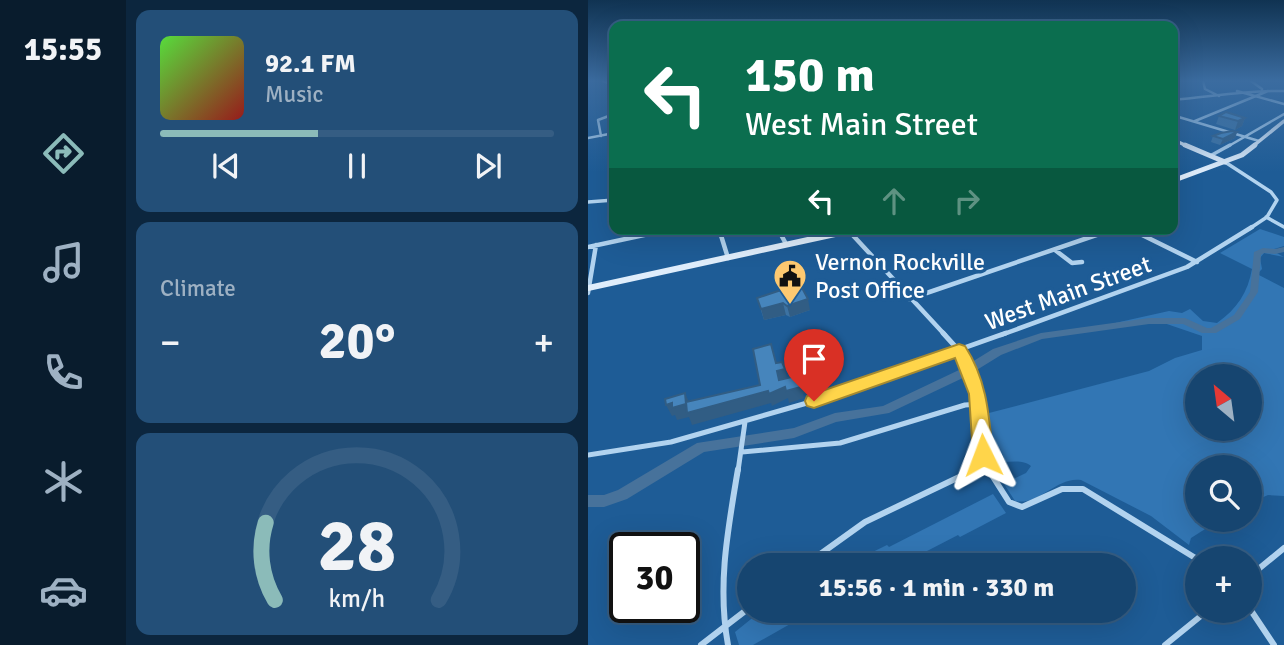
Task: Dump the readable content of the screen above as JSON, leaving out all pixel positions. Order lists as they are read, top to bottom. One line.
{"streets":{"street":["West Main Street"]},"places":{"public building":["Vernon Rockville Post Office"]},"north":"top left","page":{"tabs":"15:55","turn":["150 m","West Main Street"],"song":["92.1 FM","Music"],"tile":"Climate","heat":["−","20°","+"],"map_buttons":"+","limit":"30","trip":"15:56 · 1 min · 330 m","gauge":["28","km/h"]}}
